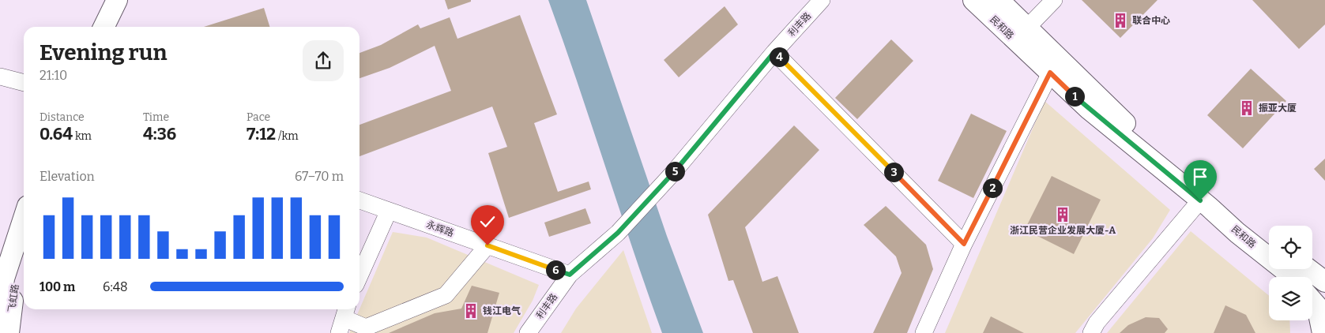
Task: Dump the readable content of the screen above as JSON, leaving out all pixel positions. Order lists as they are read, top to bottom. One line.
{"streets":{"main road":["民和路","飞虹路"],"street":["利丰路","永辉路"]},"crossings":[["利丰路","永辉路"]],"places":{"building":["联合中心","振亚大厦","浙江民营企业发展大厦-A","钱江电气"]},"page":{"heading":["Evening run","21:10"],"pins":["4","1","5","3","2","6"],"stats":[["Distance","0.64 km"],["Time","4:36"],["Pace","7:12 /km"]],"chart":["Elevation","67–70 m"],"list":[{"name":"100 m","note":"6:48"}]}}
